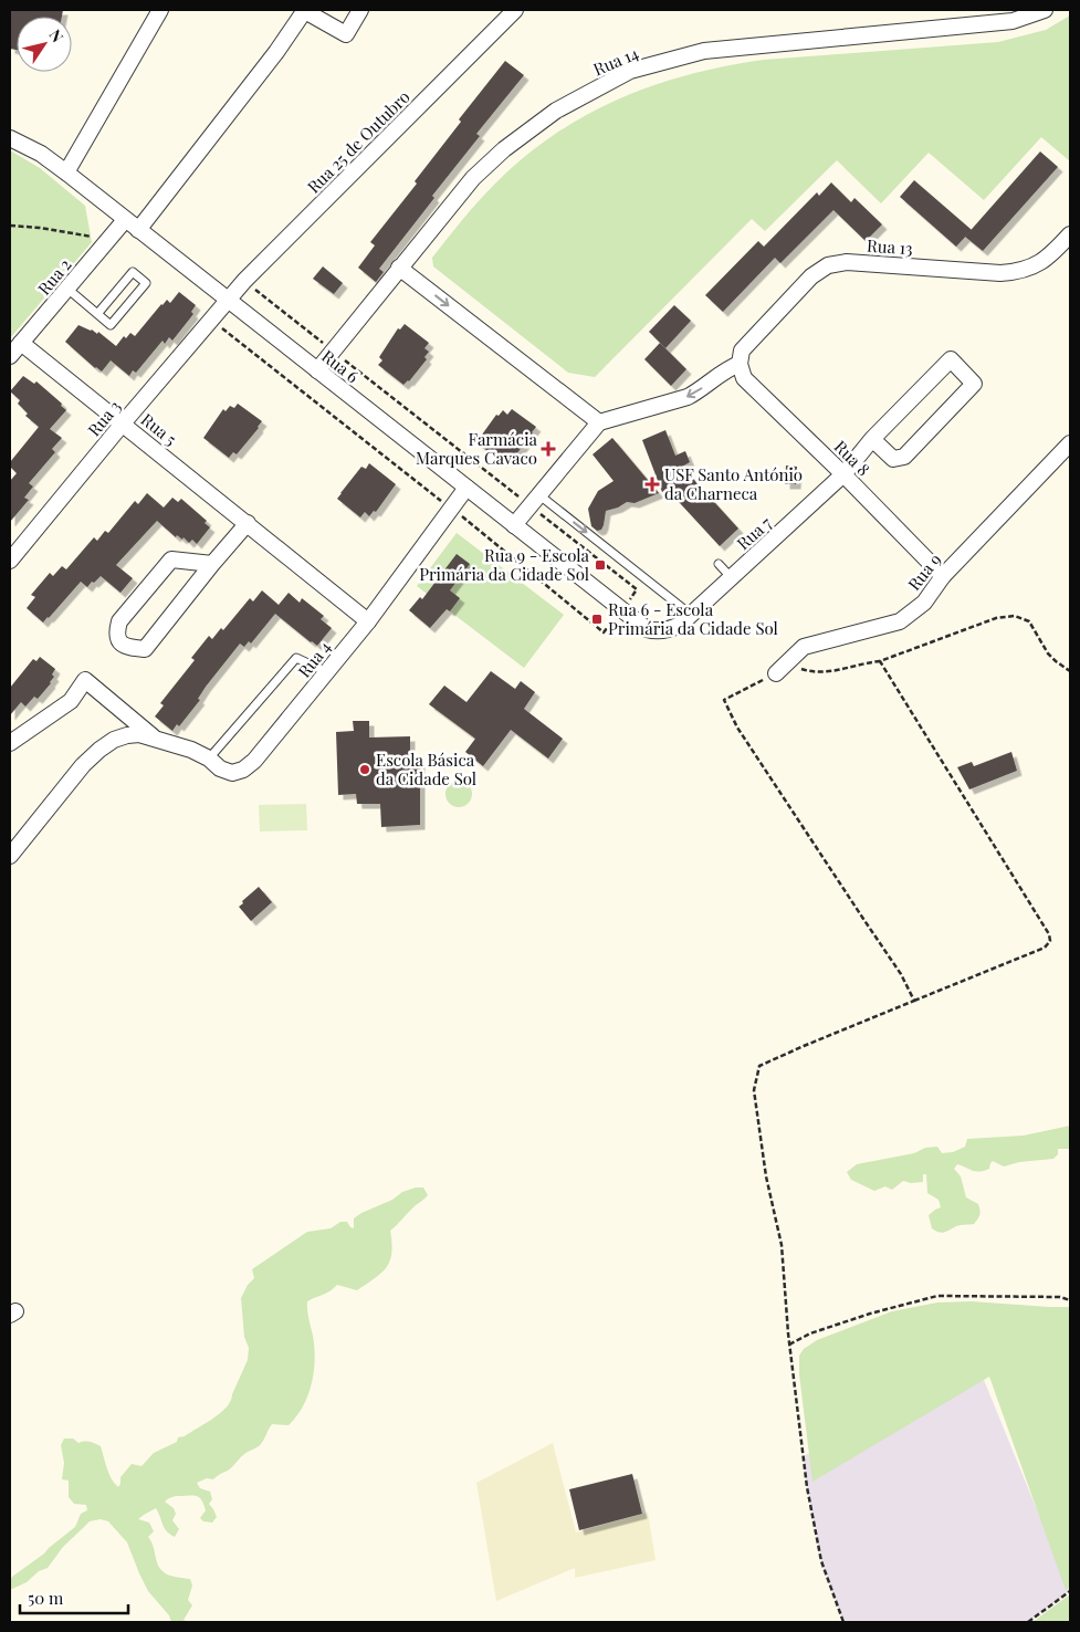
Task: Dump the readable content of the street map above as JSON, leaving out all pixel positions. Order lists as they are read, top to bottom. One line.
{"streets":{"street":["Rua 14","Rua 25 de Outubro","Rua 13","Rua 2","Rua 6","Rua 3","Rua 5","Rua 8","Rua 7","Rua 9","Rua 4"]},"crossings":[["Rua 14","Rua 6"],["Rua 25 de Outubro","Rua 6"],["Rua 25 de Outubro","Rua 3"],["Rua 13","Rua 8"],["Rua 2","Rua 6"],["Rua 2","Rua 5"],["Rua 6","Rua 3"],["Rua 6","Rua 7"],["Rua 6","Rua 4"],["Rua 3","Rua 5"],["Rua 5","Rua 4"],["Rua 8","Rua 7"],["Rua 8","Rua 9"]],"places":{"health":["Farmácia Marques Cavaco","USF Santo António da Charneca"],"transit":["Rua 9 - Escola Primária da Cidade Sol","Rua 6 - Escola Primária da Cidade Sol"],"other":["Escola Básica da Cidade Sol"]},"scale_bar":"50 m","north":"top right"}
